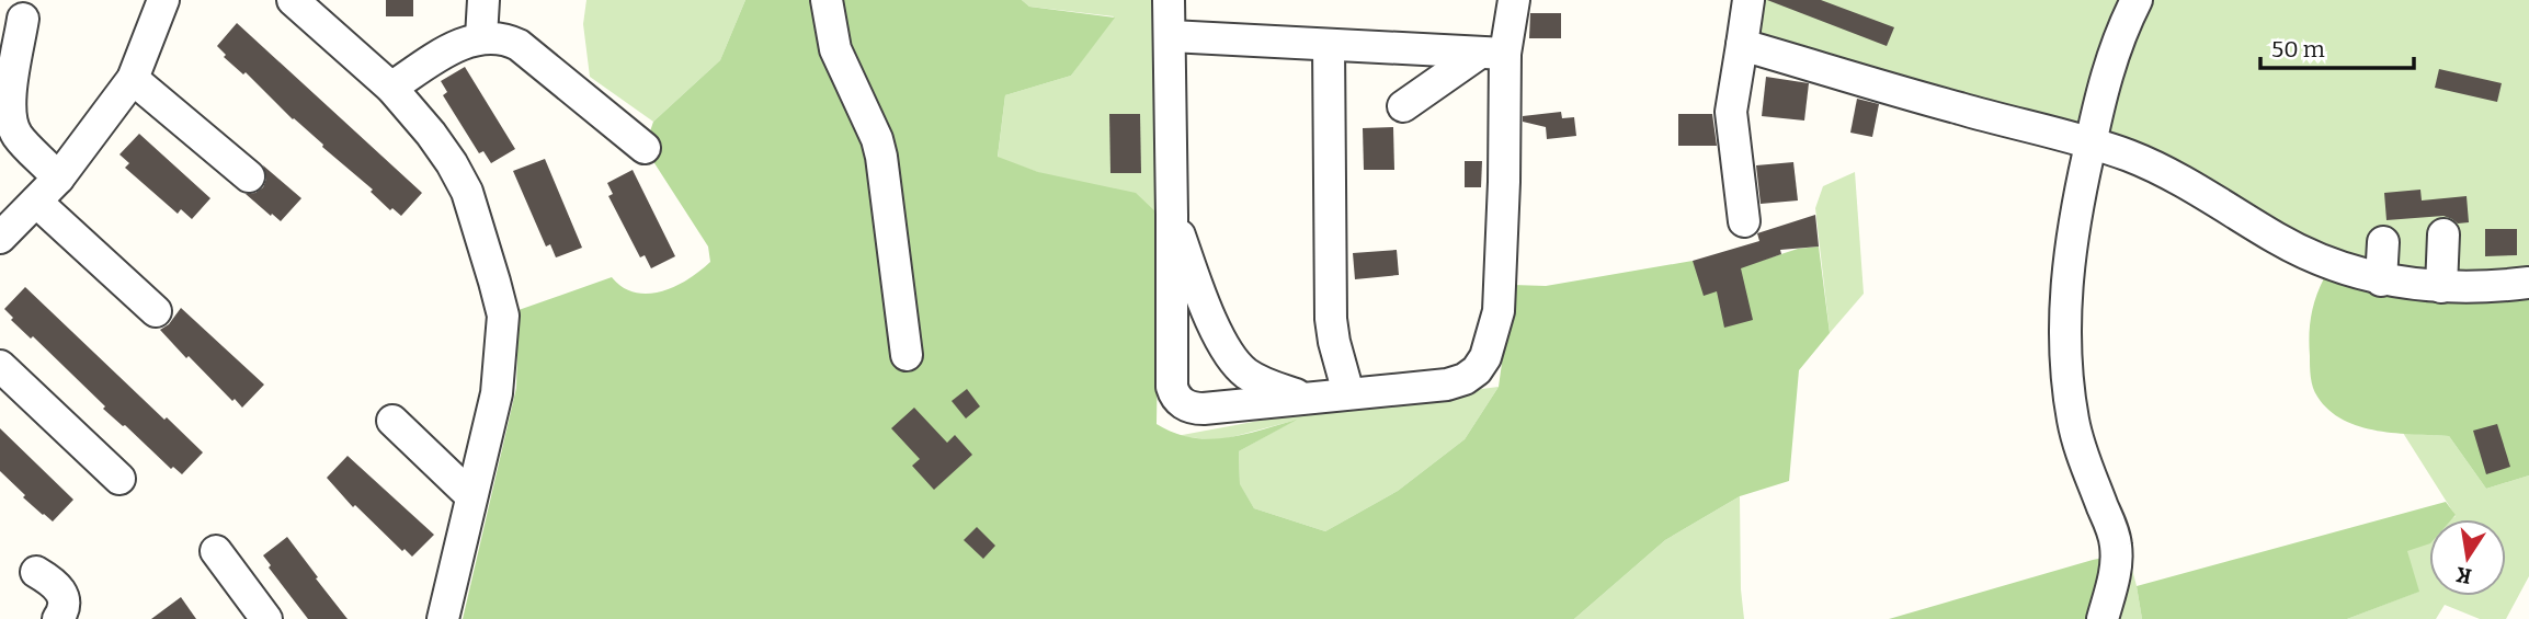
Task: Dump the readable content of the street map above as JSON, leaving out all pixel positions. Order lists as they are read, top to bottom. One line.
{"scale_bar":"50 m","north":"bottom"}
